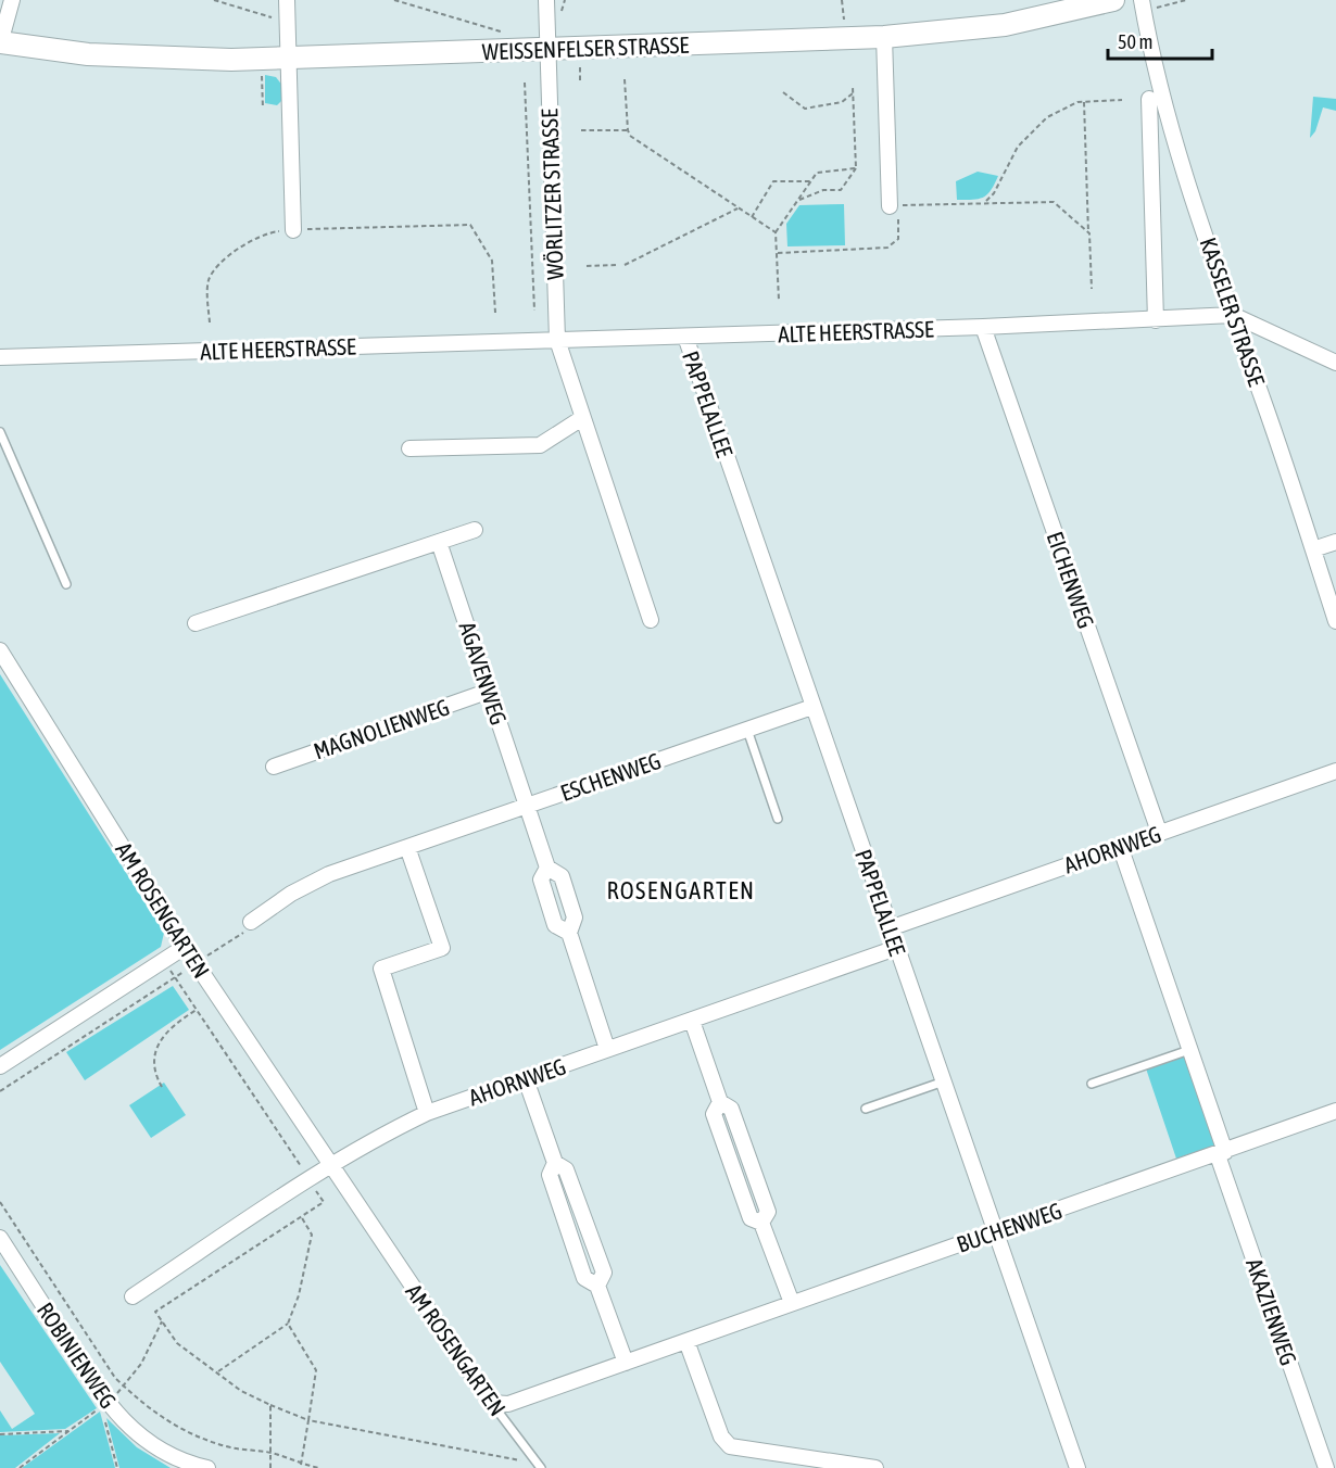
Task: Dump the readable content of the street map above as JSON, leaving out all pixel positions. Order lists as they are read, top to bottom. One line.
{"streets":{"street":["WEISSENFELSER STRASSE","WÖRLITZER STRASSE","KASSELER STRASSE","ALTE HEERSTRASSE","PAPPELALLEE","EICHENWEG","AGAVENWEG","MAGNOLIENWEG","ESCHENWEG","AHORNWEG","AM ROSENGARTEN","BUCHENWEG","AKAZIENWEG","ROBINIENWEG"]},"crossings":[["WEISSENFELSER STRASSE","WÖRLITZER STRASSE"],["WÖRLITZER STRASSE","ALTE HEERSTRASSE"],["KASSELER STRASSE","ALTE HEERSTRASSE"],["ALTE HEERSTRASSE","PAPPELALLEE"],["ALTE HEERSTRASSE","EICHENWEG"],["PAPPELALLEE","ESCHENWEG"],["PAPPELALLEE","AHORNWEG"],["PAPPELALLEE","BUCHENWEG"],["EICHENWEG","AHORNWEG"],["AGAVENWEG","MAGNOLIENWEG"],["AGAVENWEG","ESCHENWEG"],["AHORNWEG","AM ROSENGARTEN"],["AM ROSENGARTEN","BUCHENWEG"],["BUCHENWEG","AKAZIENWEG"]],"districts":["ROSENGARTEN"],"scale_bar":"50 m"}
